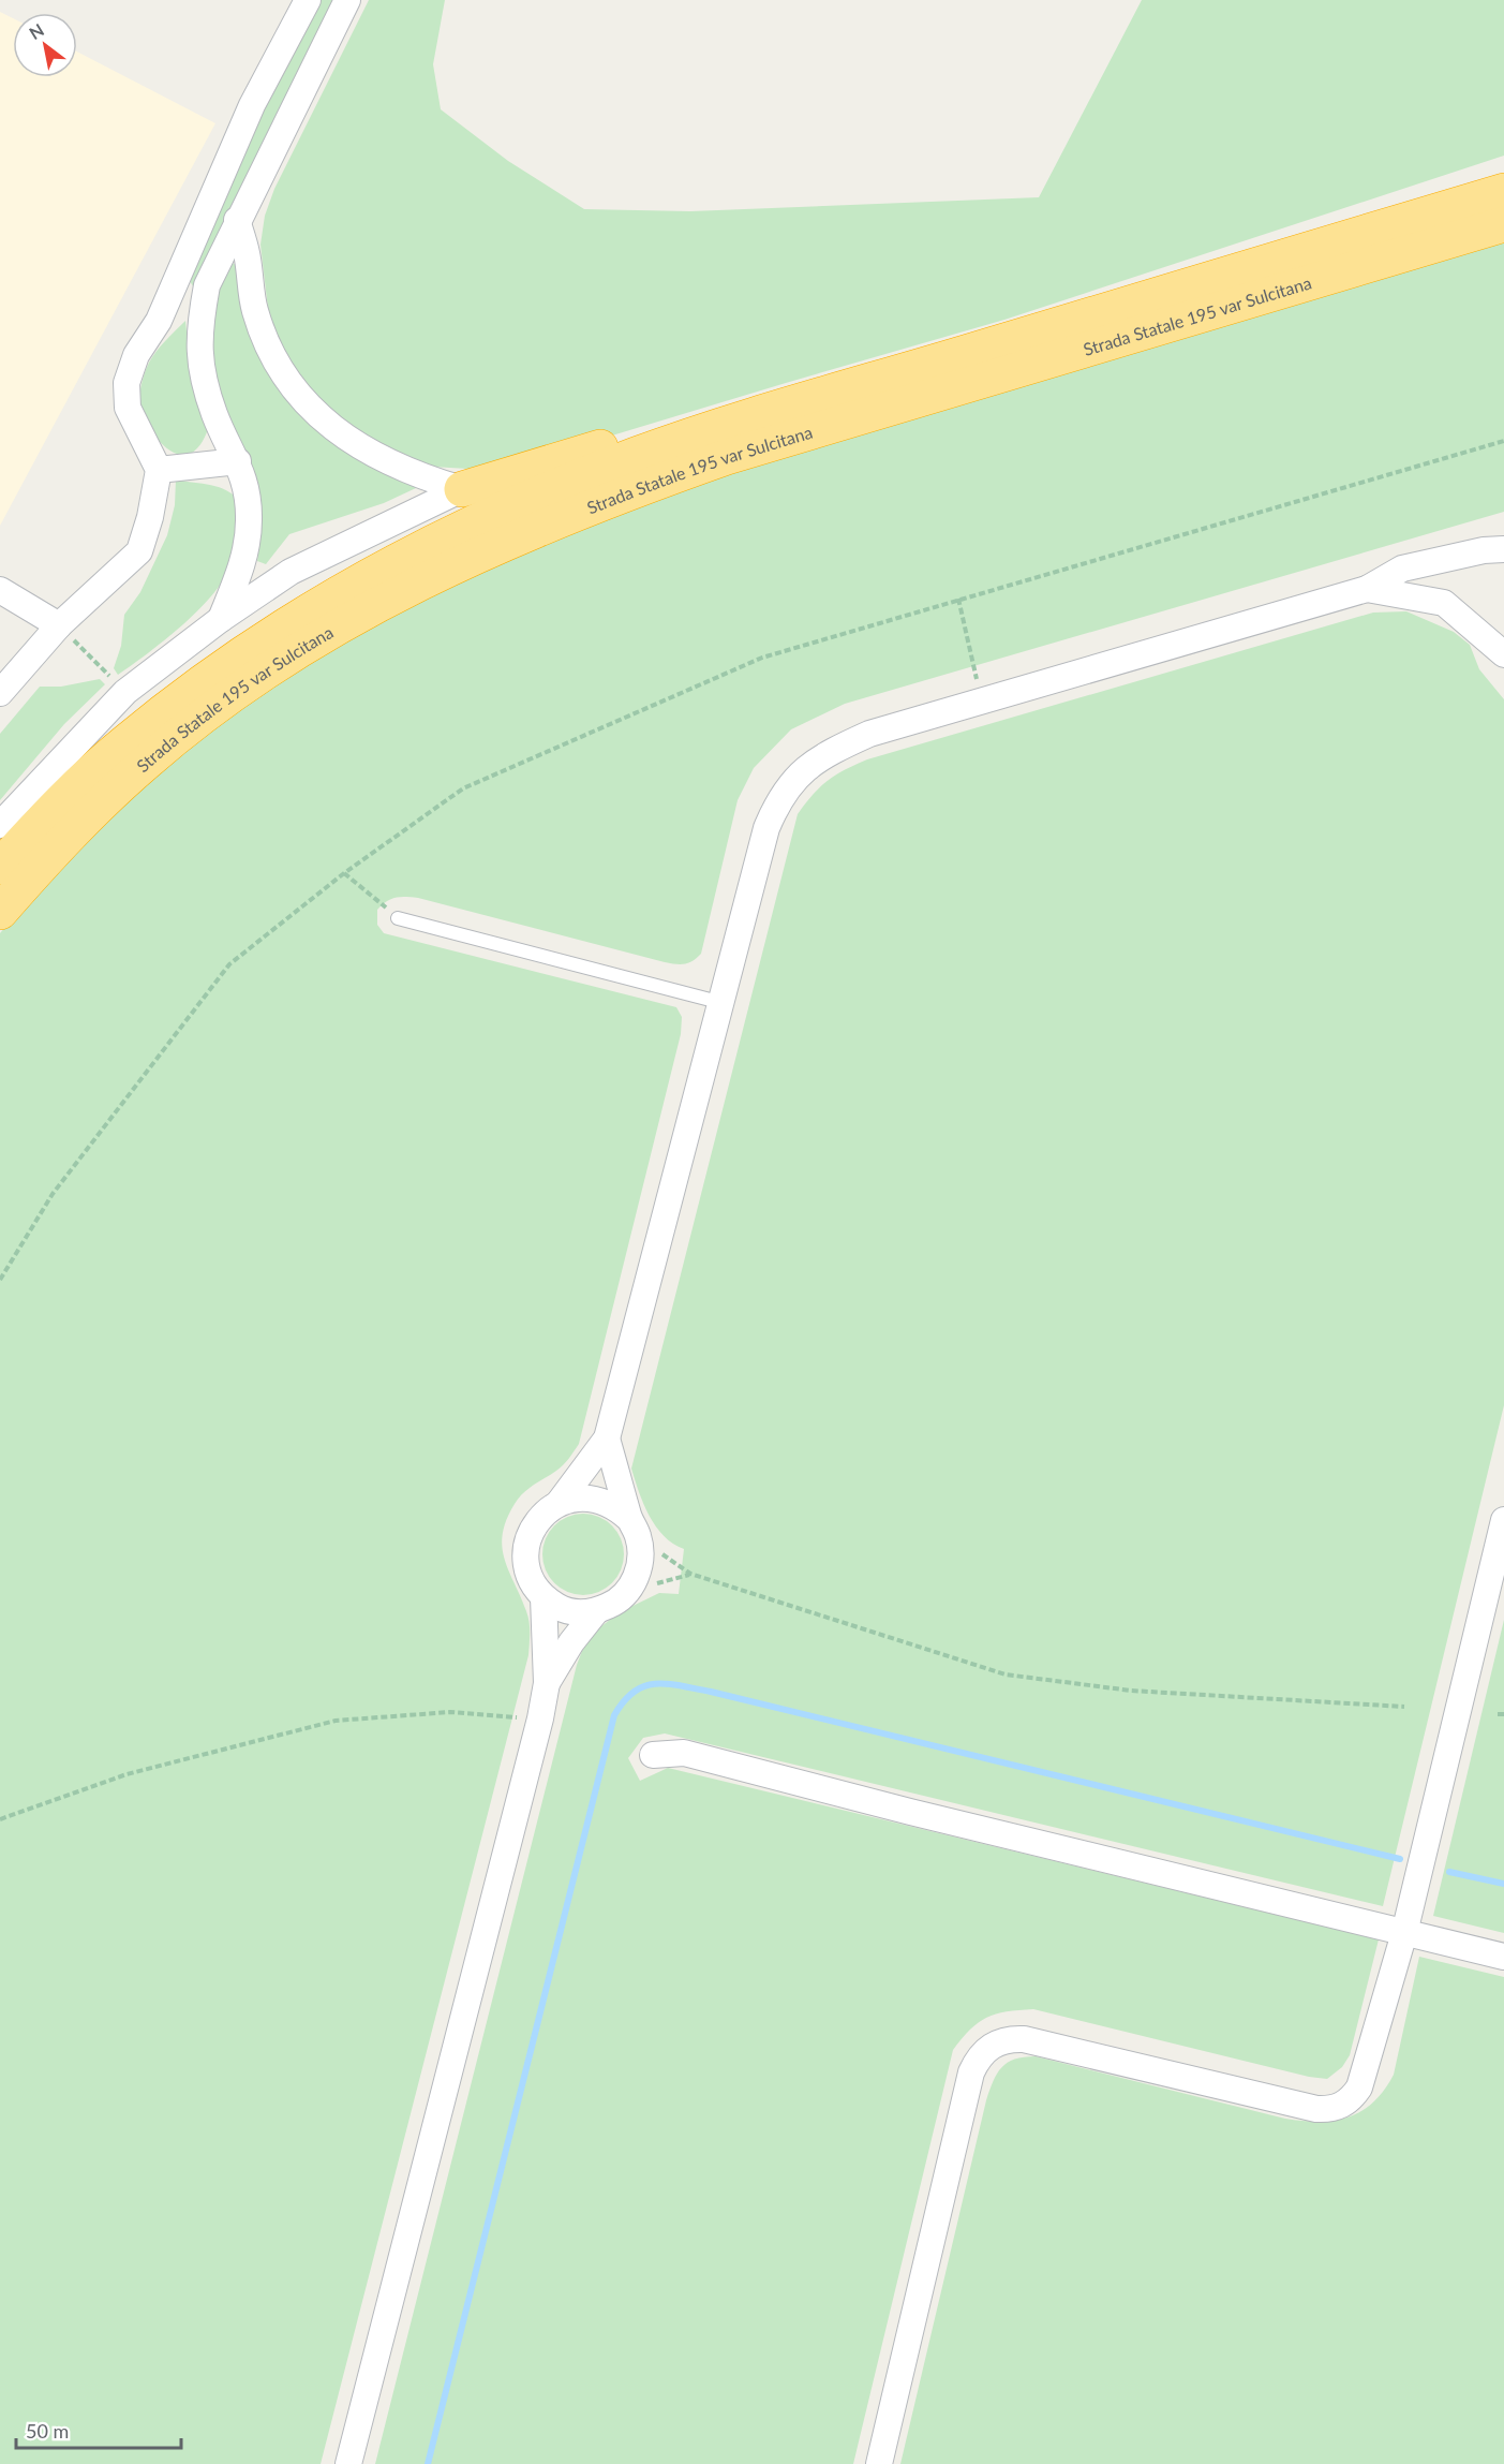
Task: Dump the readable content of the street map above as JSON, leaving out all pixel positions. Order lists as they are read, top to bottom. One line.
{"streets":{"highway":["Strada Statale 195 var Sulcitana"]},"scale_bar":"50 m","north":"top left"}
